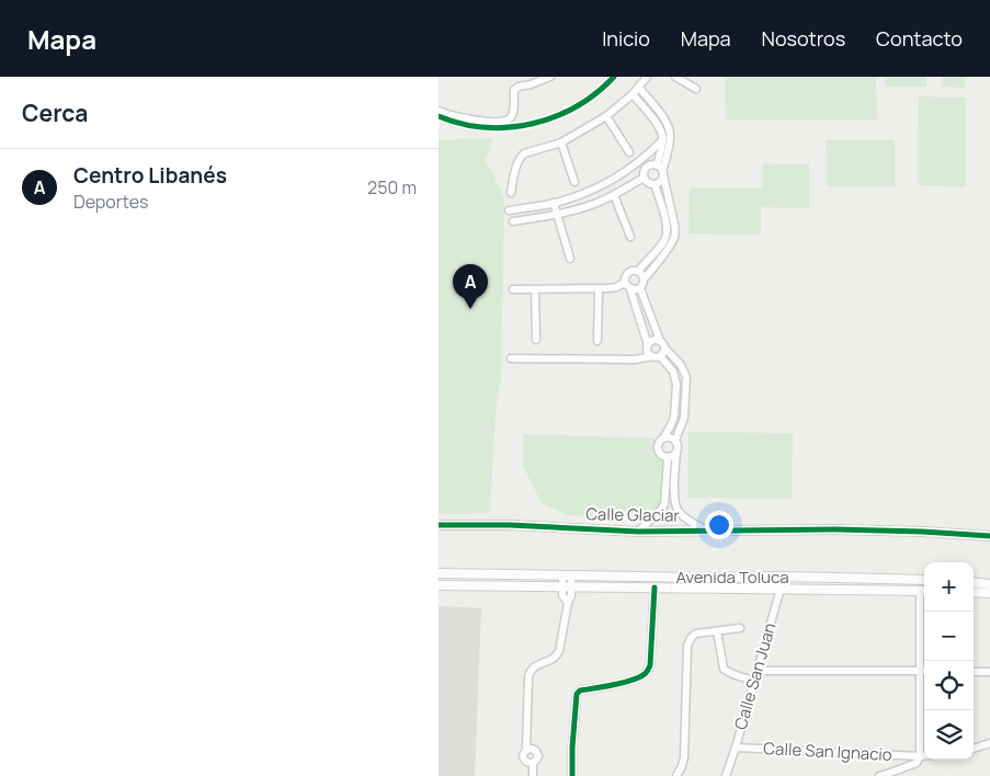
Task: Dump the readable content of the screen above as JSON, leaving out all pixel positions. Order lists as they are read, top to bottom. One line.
{"streets":{"street":["Calle Glaciar","Avenida Toluca","Calle San Juan","Calle San Ignacio"]},"crossings":[["Avenida Toluca","Calle San Juan"],["Calle San Juan","Calle San Ignacio"]],"page":{"header":"Mapa","nav":["Inicio","Mapa","Nosotros","Contacto"],"heading":"Cerca","list":[{"mark":"A","name":"Centro Libanés","note":"Deportes","value":"250 m"}],"pins":"A","map_buttons":["+","−"]}}
